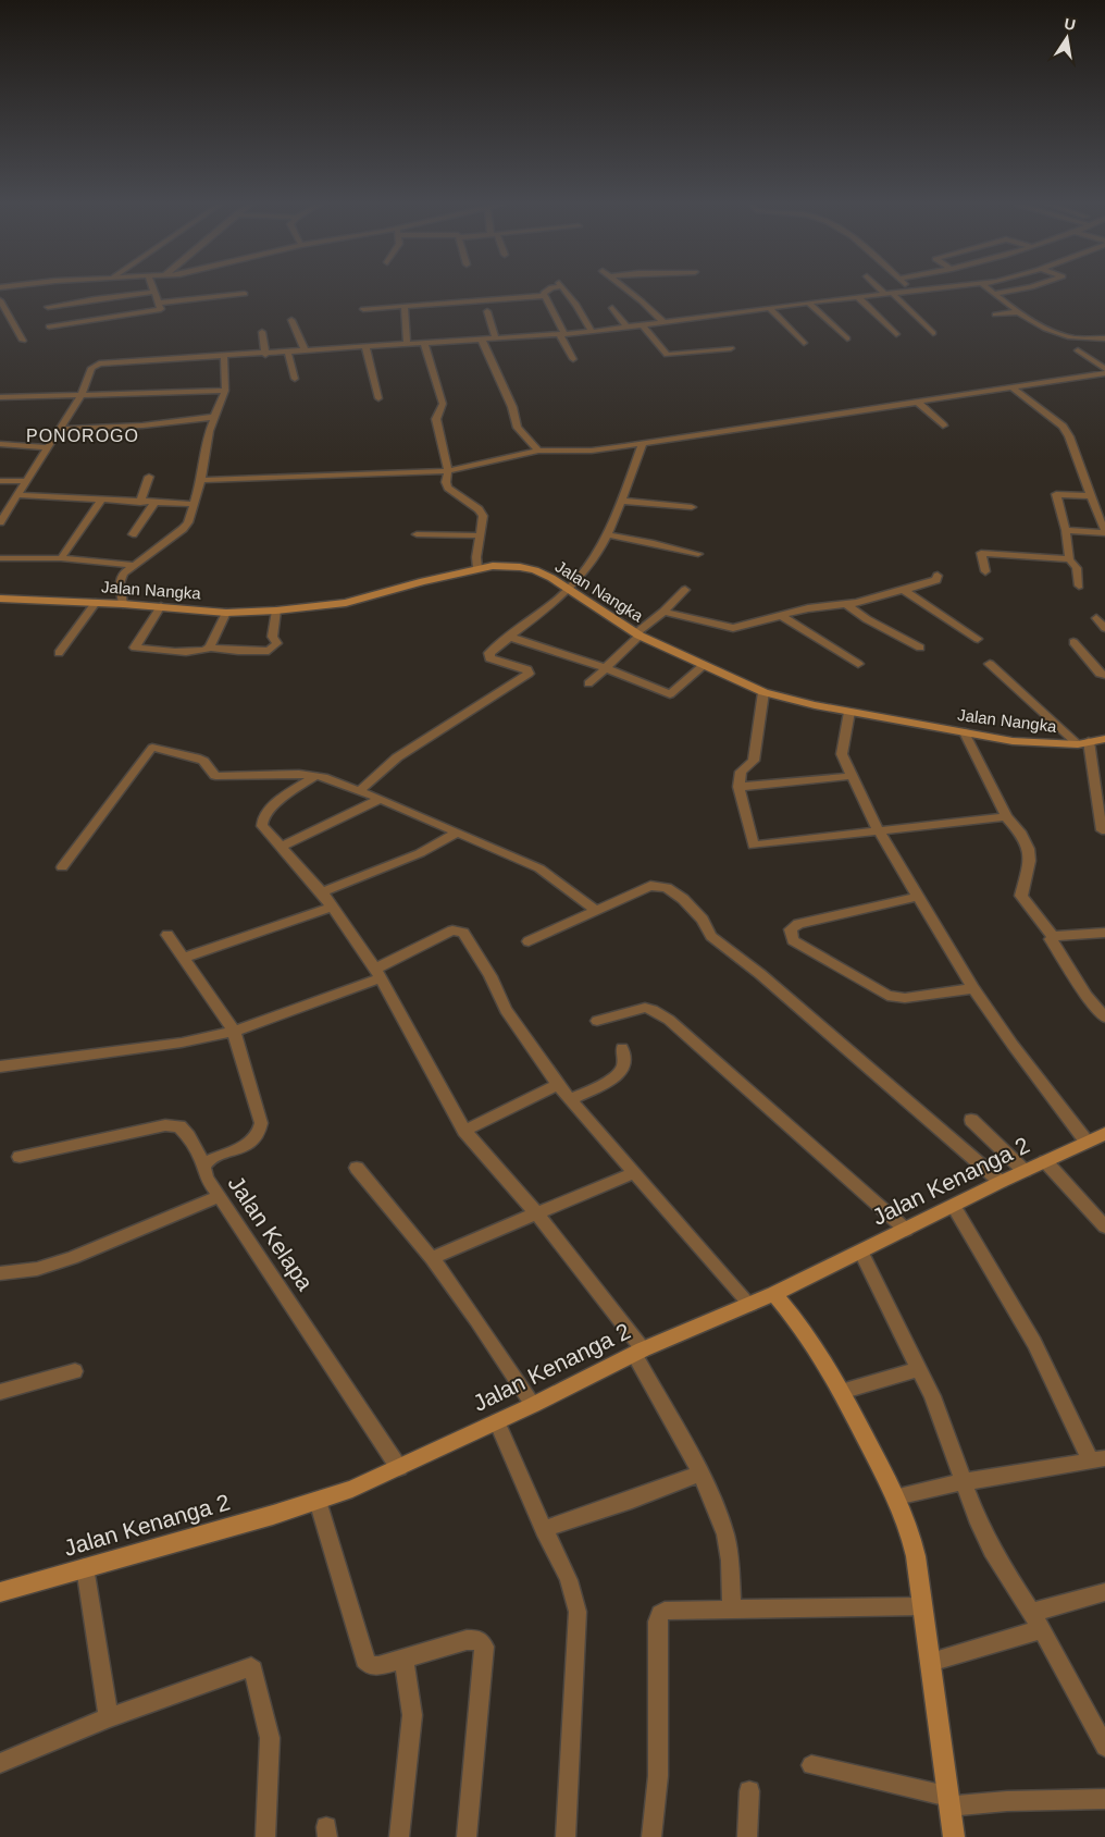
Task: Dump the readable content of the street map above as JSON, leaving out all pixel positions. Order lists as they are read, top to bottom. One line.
{"streets":{"street":["Jalan Nangka","Jalan Kenanga 2","Jalan Kelapa"]},"crossings":[["Jalan Kenanga 2","Jalan Kelapa"]],"districts":["PONOROGO"],"north":"top"}
